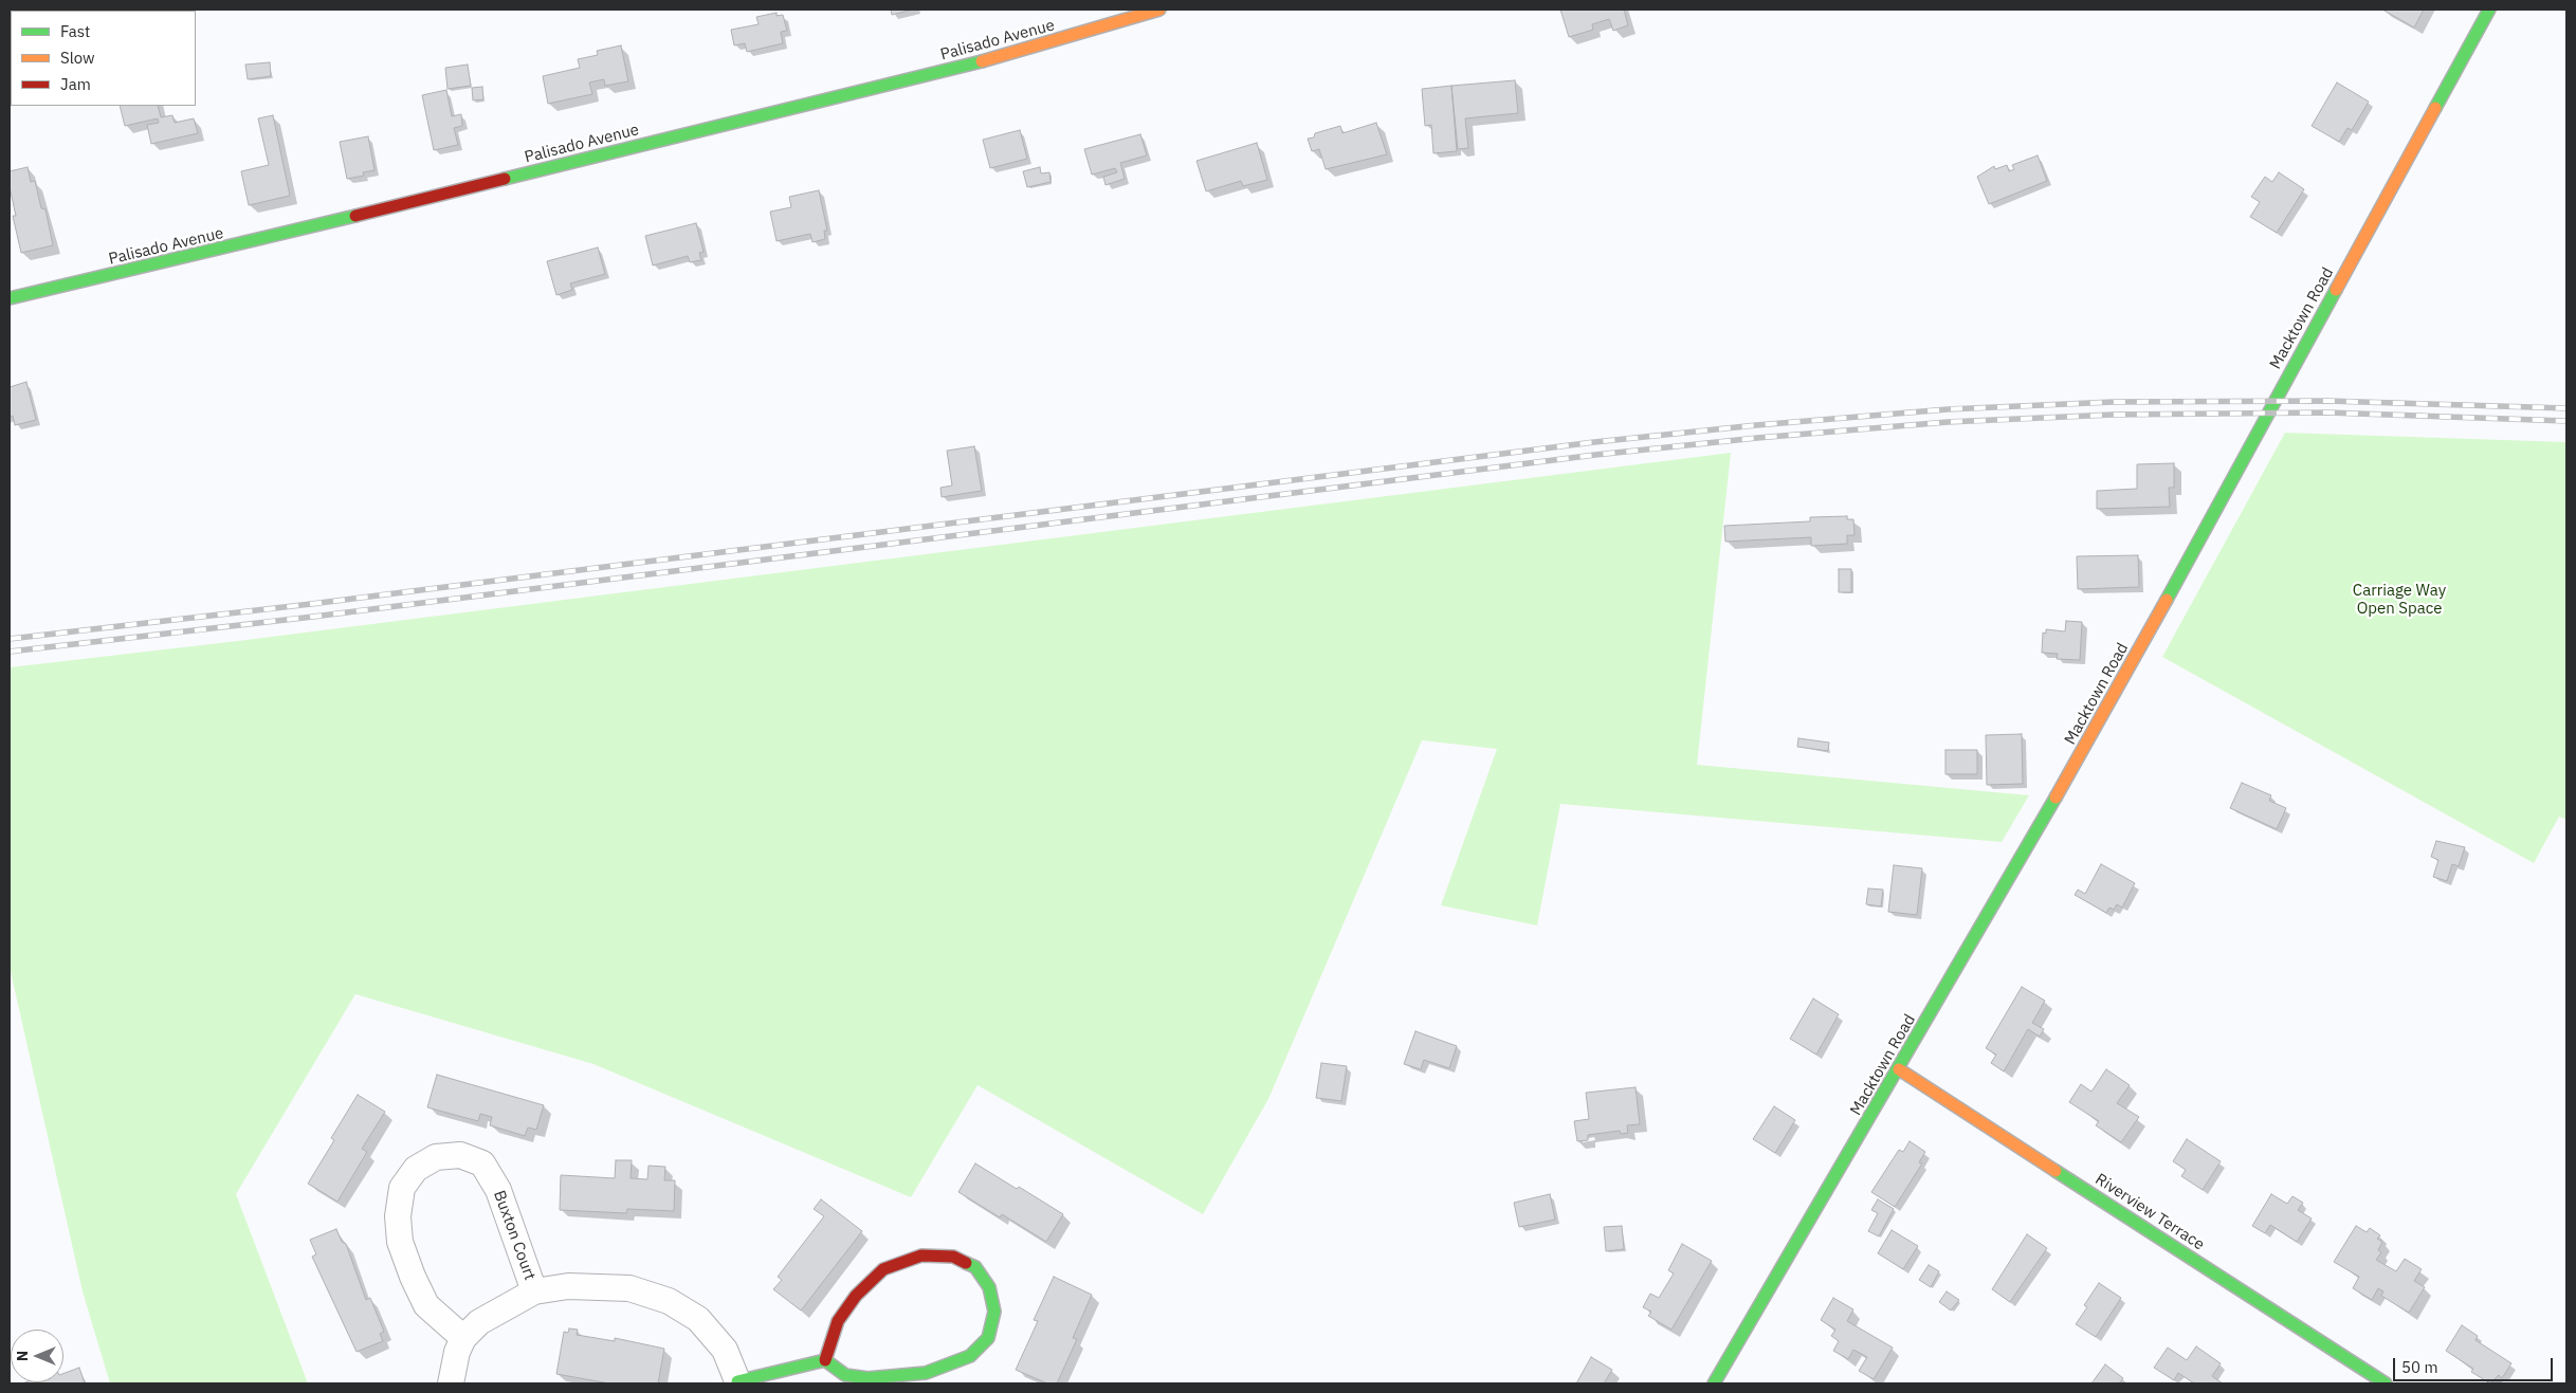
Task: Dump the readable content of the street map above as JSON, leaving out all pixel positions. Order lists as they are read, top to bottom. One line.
{"streets":{"street":["Palisado Avenue","Macktown Road","Riverview Terrace","Buxton Court"]},"crossings":[["Macktown Road","Riverview Terrace"]],"parks":["Carriage Way Open Space"],"legend":["Fast","Slow","Jam"],"scale_bar":"50 m","north":"left"}
